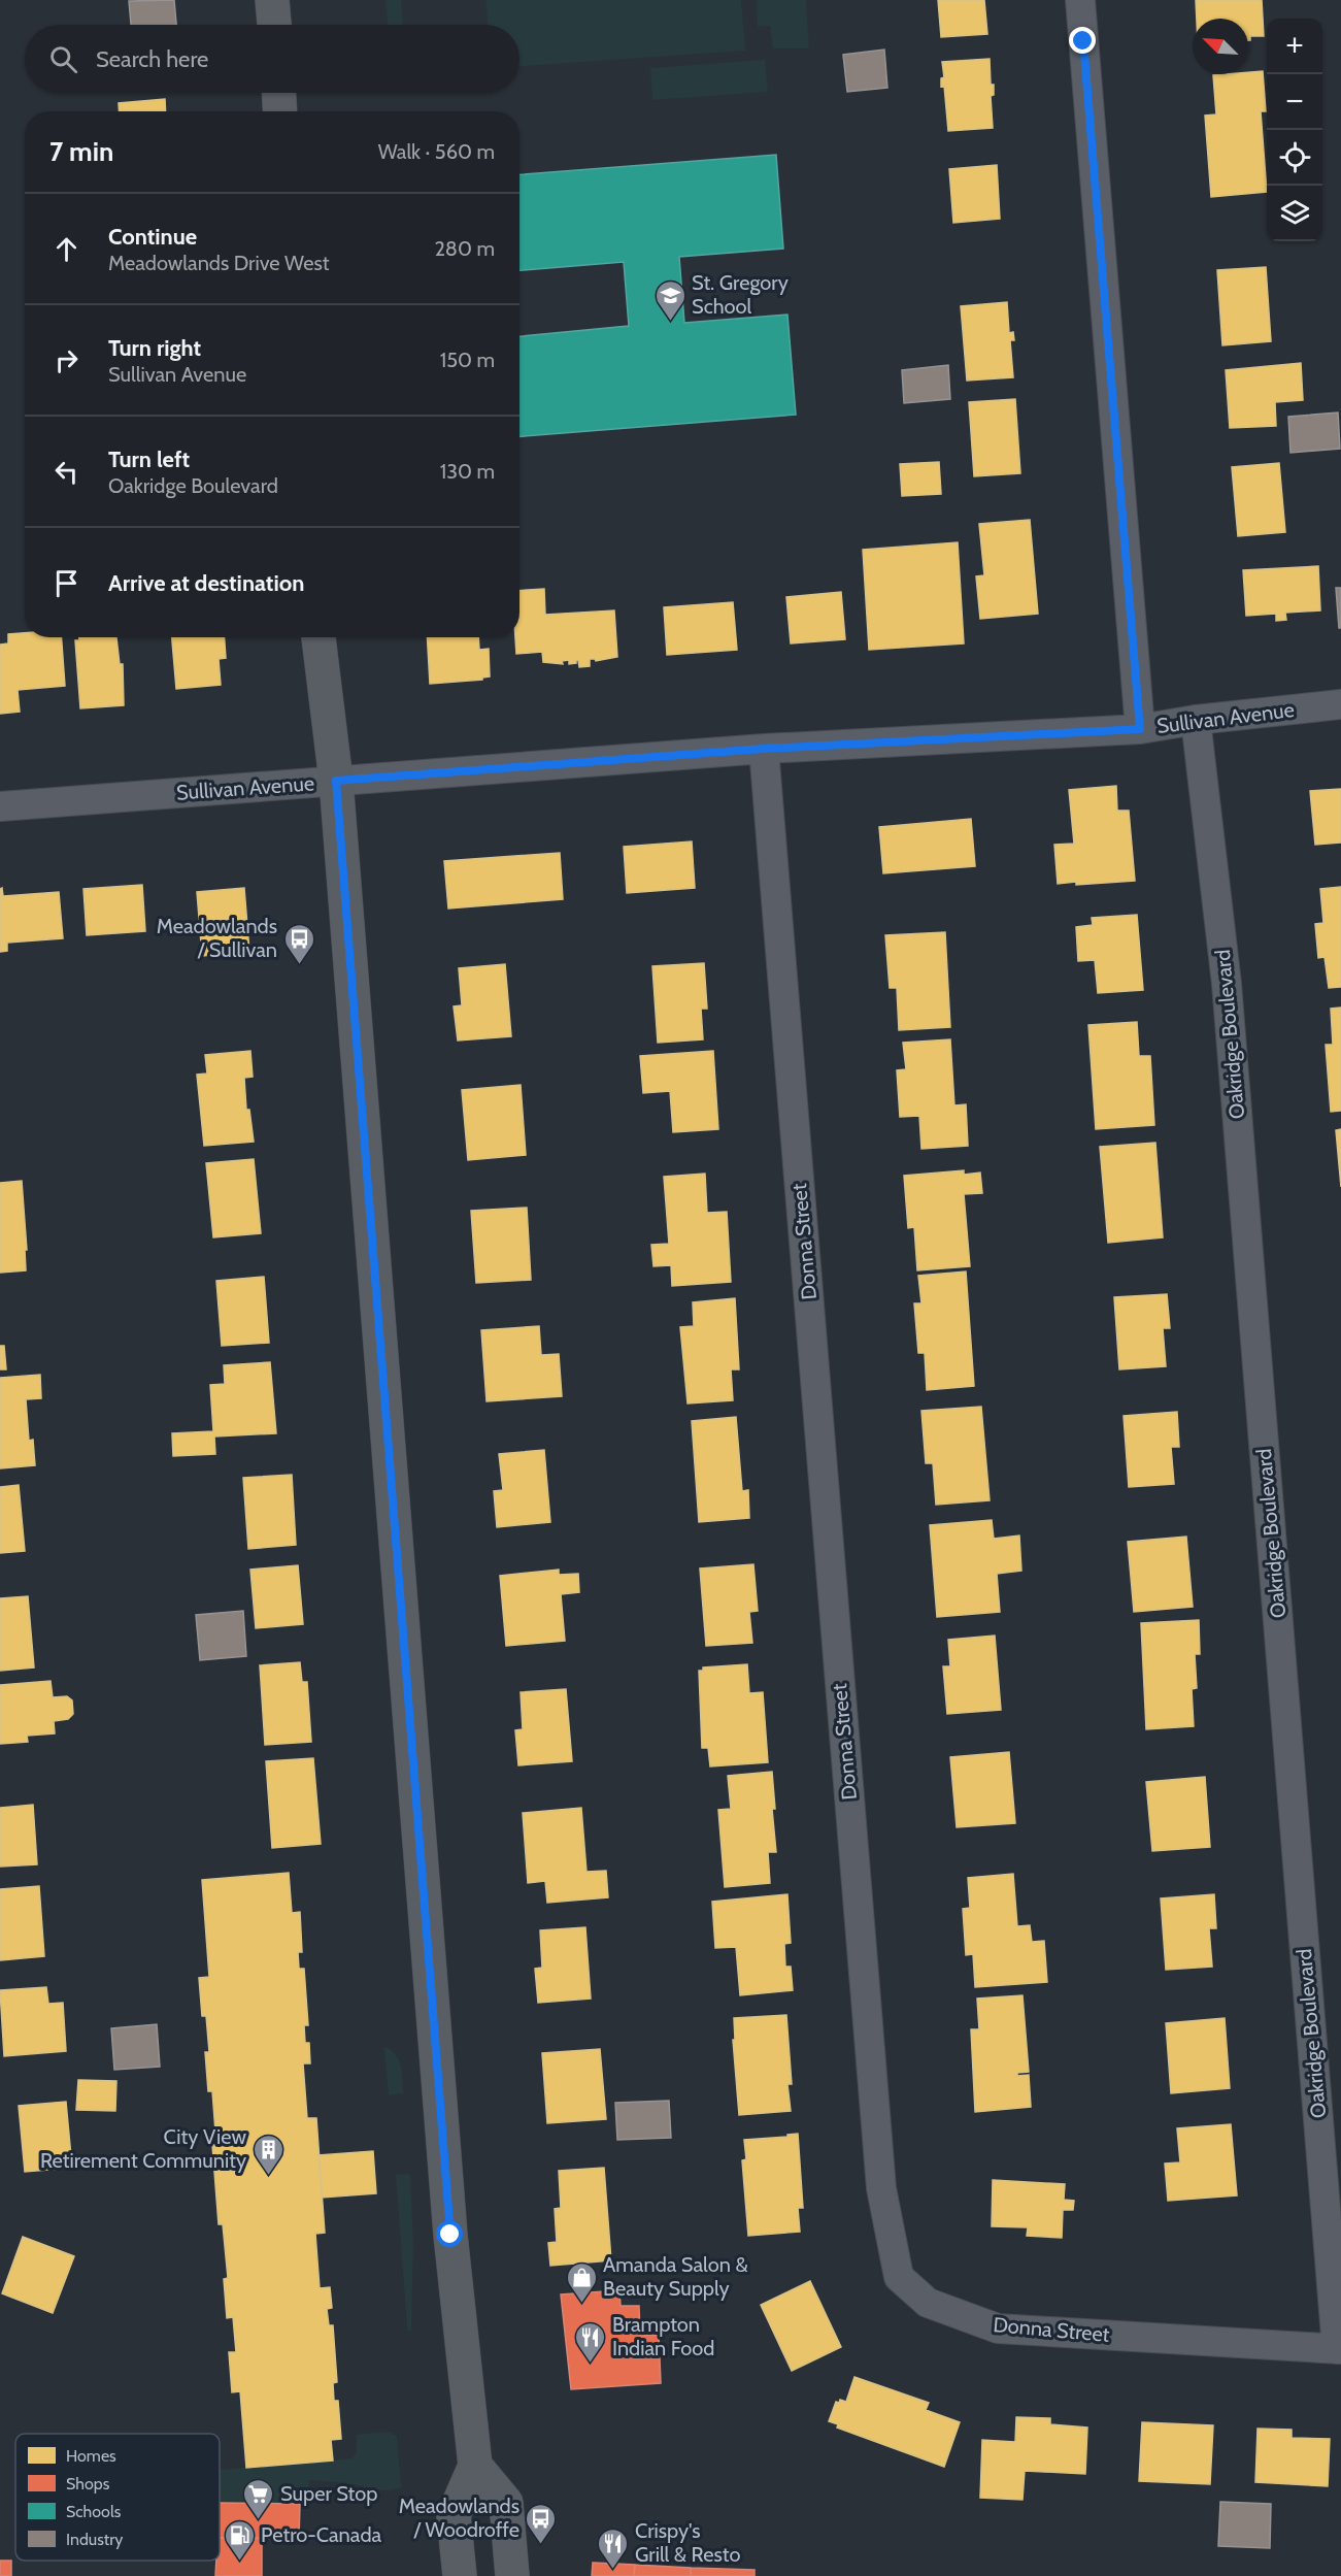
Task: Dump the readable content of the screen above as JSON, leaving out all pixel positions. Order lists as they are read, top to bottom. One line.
{"streets":{"street":["Sullivan Avenue","Oakridge Boulevard","Donna Street"]},"crossings":[["Sullivan Avenue","Oakridge Boulevard"],["Sullivan Avenue","Donna Street"],["Oakridge Boulevard","Donna Street"]],"places":{"school or university":["St. Gregory School"],"bus stop":["Meadowlands / Sullivan","Meadowlands / Woodroffe"],"building":["City View Retirement Community"],"shop":["Amanda Salon & Beauty Supply"],"restaurant":["Brampton Indian Food","Crispy's Grill & Resto"],"supermarket":["Super Stop"],"fuel station":["Petro-Canada"]},"legend":["Homes","Shops","Schools","Industry"],"north":"top left","page":{"map_buttons":["+","−"],"search":"Search here","heading":["7 min","Walk · 560 m"],"list":[["Continue","Meadowlands Drive West","280 m"],["Turn right","Sullivan Avenue","150 m"],["Turn left","Oakridge Boulevard","130 m"],"Arrive at destination"]}}
